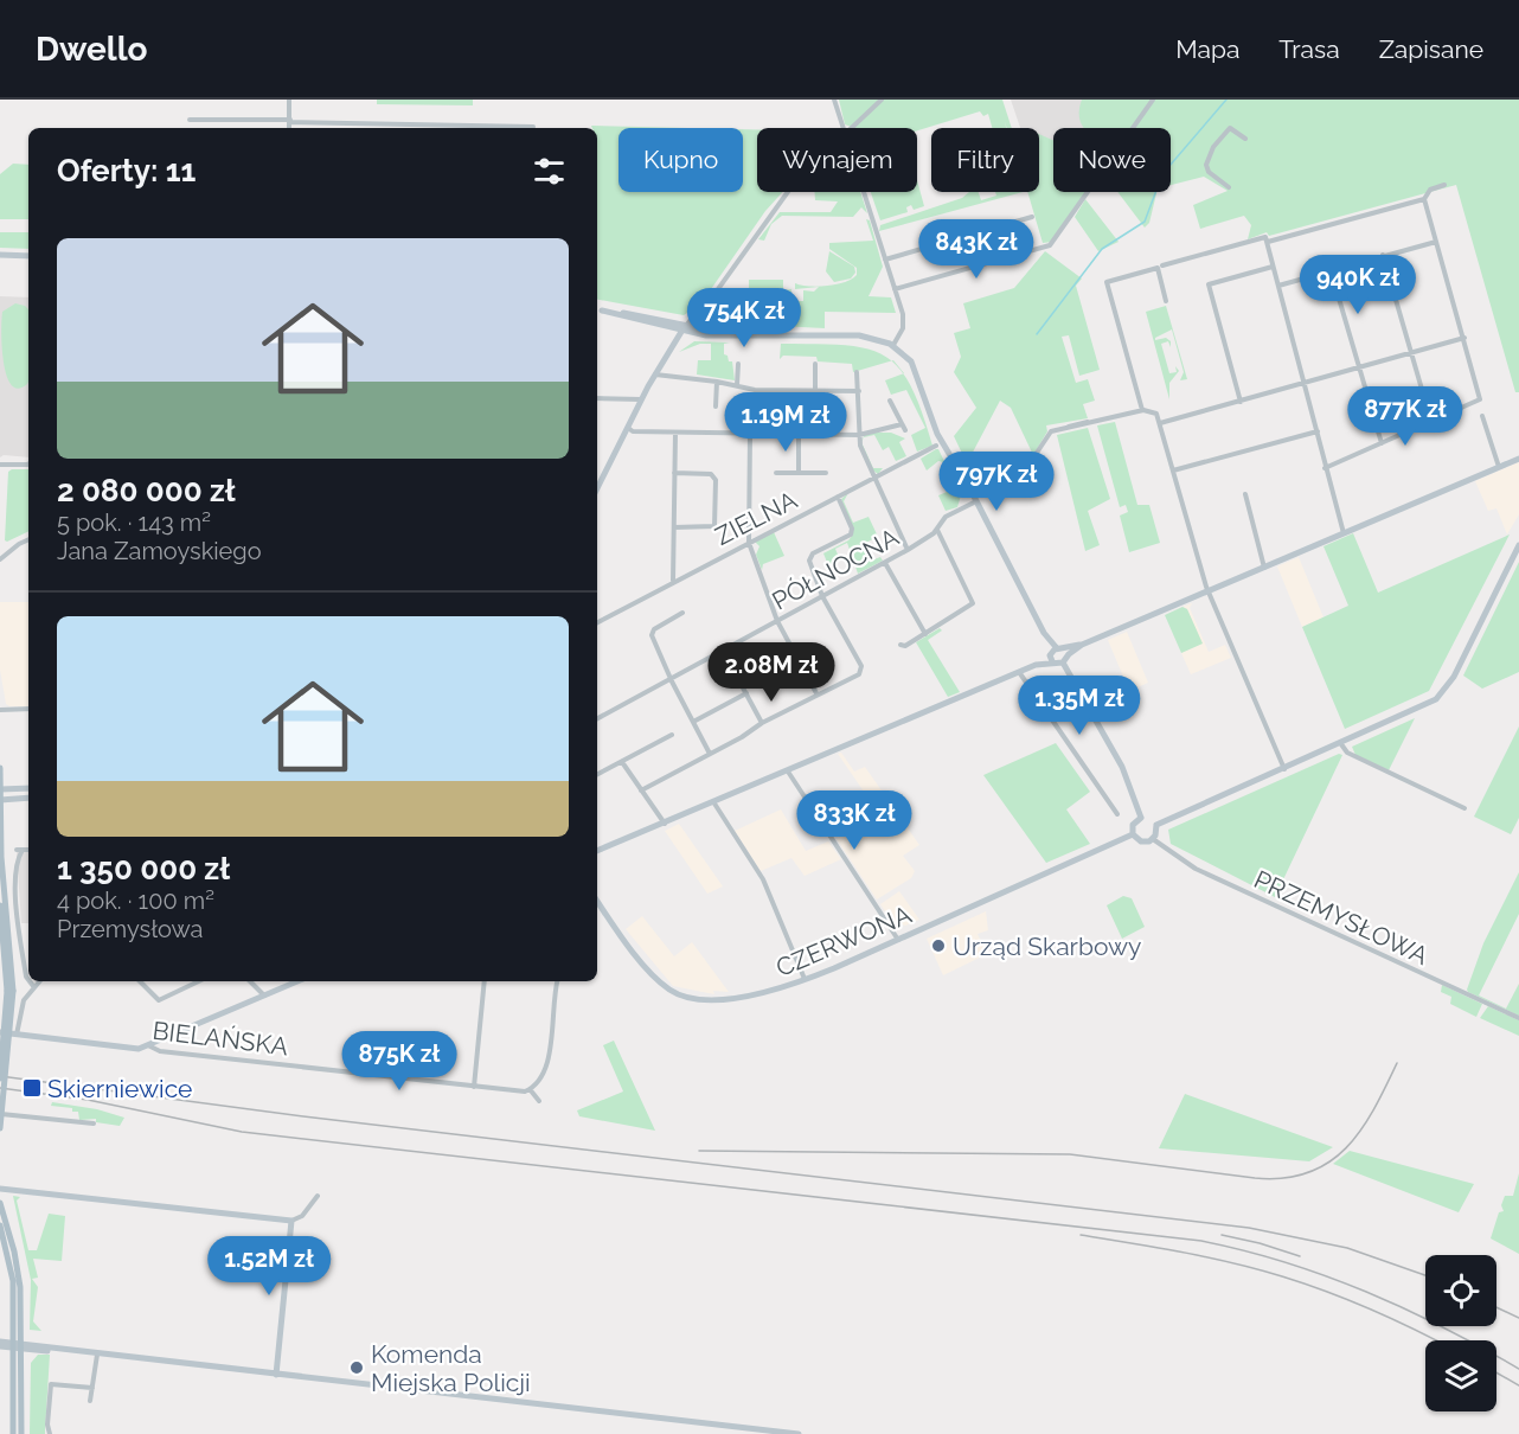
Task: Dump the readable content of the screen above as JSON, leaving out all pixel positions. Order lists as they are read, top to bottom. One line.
{"streets":{"street":["ZIELNA","PÓŁNOCNA","PRZEMYSŁOWA","CZERWONA","BIELAŃSKA"]},"crossings":[["PRZEMYSŁOWA","CZERWONA"]],"places":{"other":["Urząd Skarbowy","Komenda Miejska Policji"],"transit":["Skierniewice"]},"page":{"header":"Dwello","nav":["Mapa","Trasa","Zapisane"],"chip":["Kupno","Wynajem","Filtry","Nowe"],"heading":"Oferty: 11","list":[{"name":"2 080 000 zł","note":"5 pok. · 143 m² · Jana Zamoyskiego"},{"name":"1 350 000 zł","note":"4 pok. · 100 m² · Przemysłowa"}],"price":["843K zł","940K zł","754K zł","877K zł","1.19M zł","797K zł","2.08M zł","1.35M zł","833K zł","875K zł","1.52M zł"]}}
